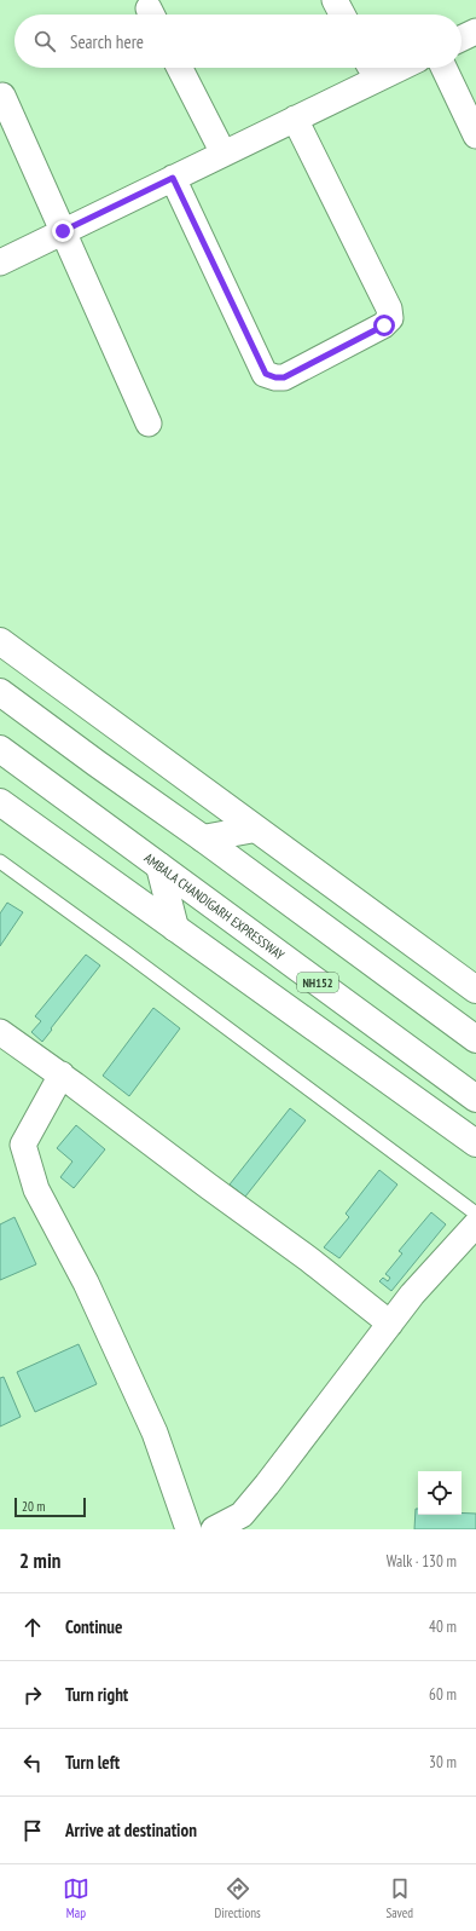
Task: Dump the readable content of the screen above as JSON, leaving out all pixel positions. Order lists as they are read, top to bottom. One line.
{"streets":{"main road":["AMBALA CHANDIGARH EXPRESSWAY","NH152"]},"scale_bar":"20 m","page":{"search":"Search here","scale":"20 m","heading":["2 min","Walk · 130 m"],"list":[["Continue","40 m"],["Turn right","60 m"],["Turn left","30 m"],"Arrive at destination"],"nav":["Map","Directions","Saved"]}}
